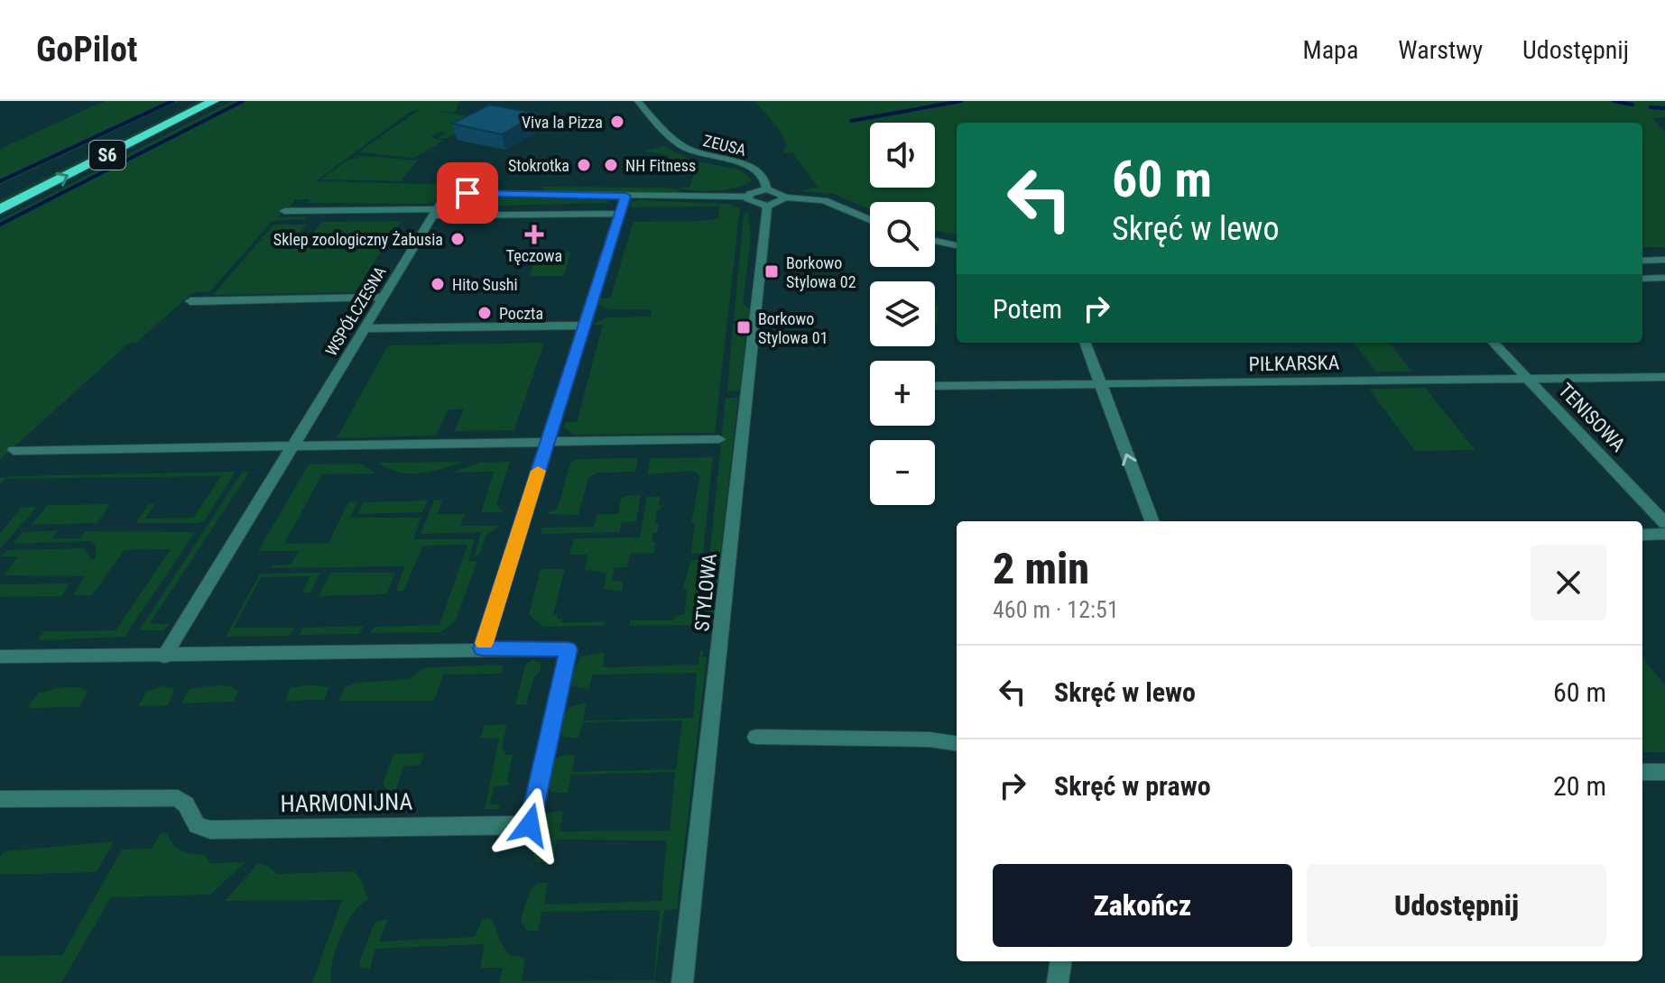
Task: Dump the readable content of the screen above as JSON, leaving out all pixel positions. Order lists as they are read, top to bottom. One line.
{"streets":{"highway":["S6"],"street":["ZEUSA","WSPÓŁCZESNA","PIŁKARSKA","TENISOWA","STYLOWA","HARMONIJNA"]},"crossings":[["ZEUSA","STYLOWA"],["PIŁKARSKA","TENISOWA"]],"places":{"other":["Viva la Pizza","Stokrotka","NH Fitness","Sklep zoologiczny Żabusia","Hito Sushi","Poczta"],"health":["Tęczowa"],"transit":["Borkowo Stylowa 02","Borkowo Stylowa 01"]},"page":{"header":"GoPilot","nav":["Mapa","Warstwy","Udostępnij"],"map_buttons":["+","−"],"turn":["60 m","Skręć w lewo"],"then":"Potem","heading":["2 min","460 m · 12:51"],"list":[{"name":"Skręć w lewo","value":"60 m"},{"name":"Skręć w prawo","value":"20 m"}],"buttons":["Zakończ","Udostępnij"]}}
